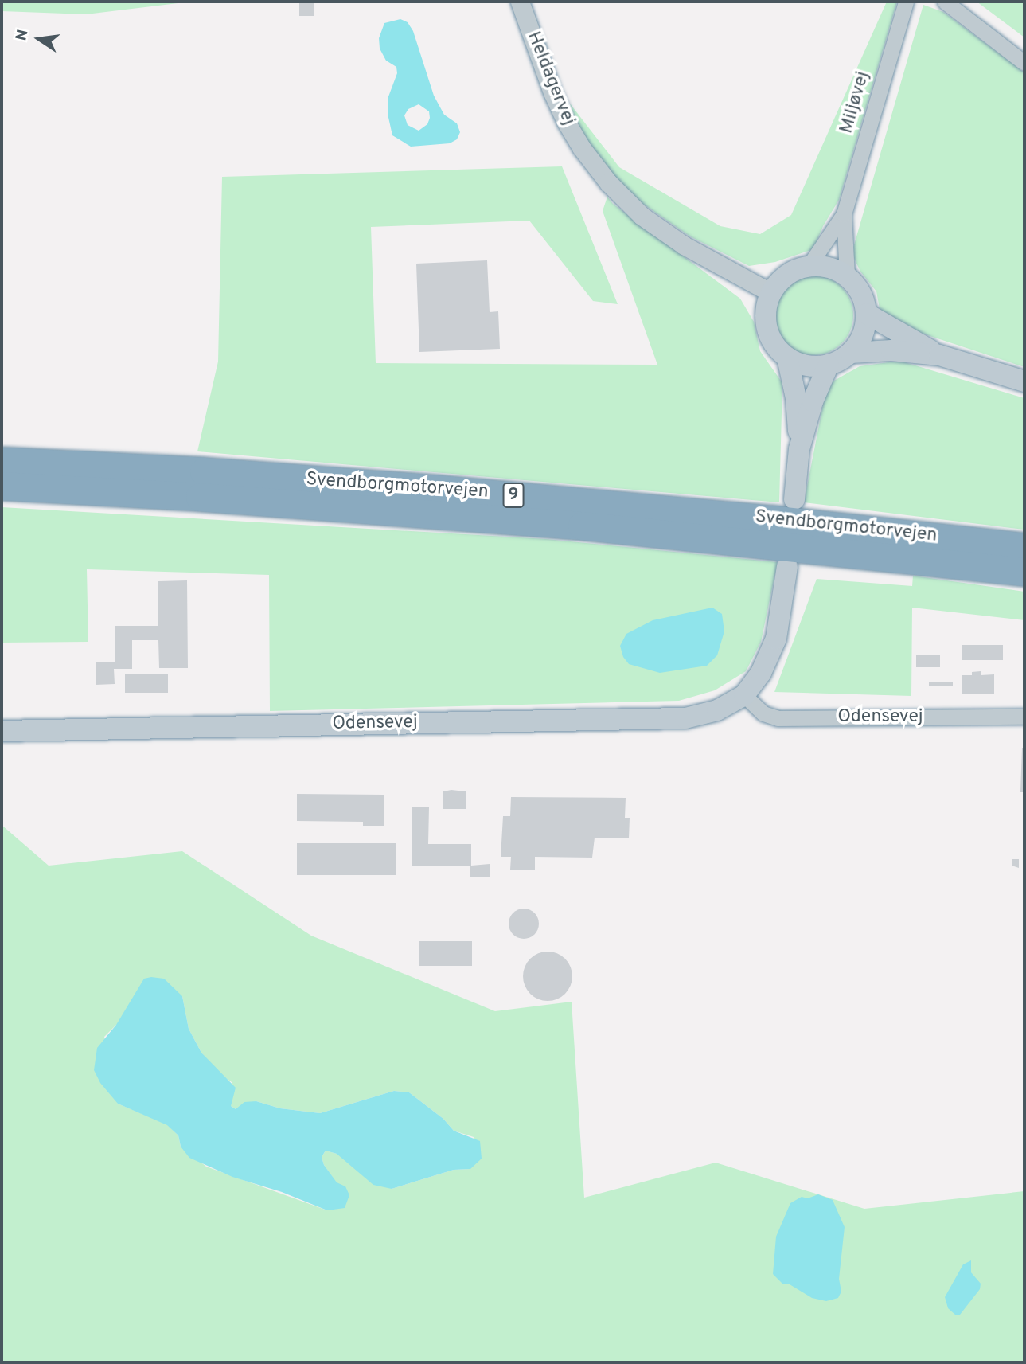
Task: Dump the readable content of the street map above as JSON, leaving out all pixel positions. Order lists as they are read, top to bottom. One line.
{"streets":{"highway":["Svendborgmotorvejen","9"],"main road":["Odensevej"],"street":["Heldagervej","Miljøvej"]},"crossings":[["Heldagervej","Miljøvej"]],"north":"left"}
